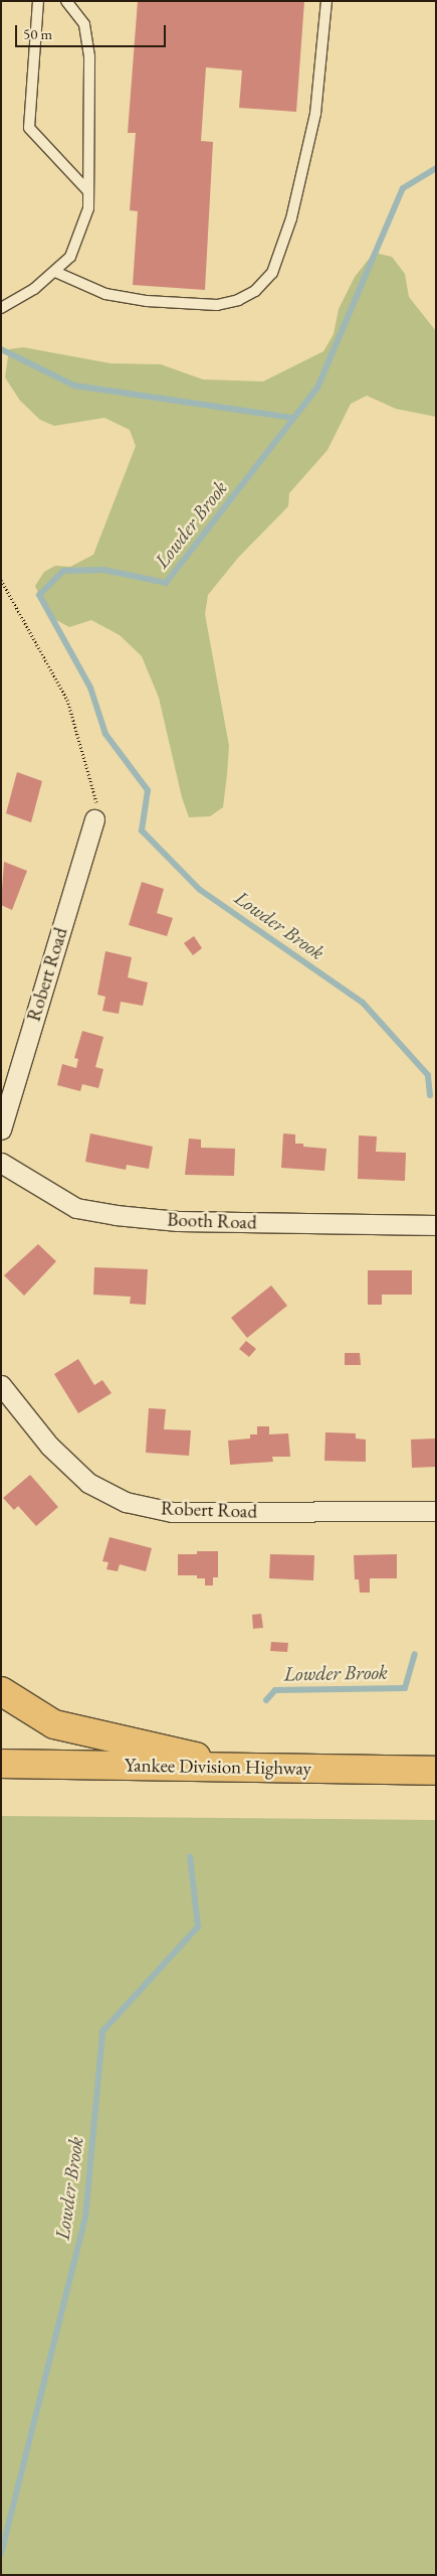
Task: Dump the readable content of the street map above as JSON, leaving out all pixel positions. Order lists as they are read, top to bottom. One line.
{"streets":{"highway":["Yankee Division Highway"],"street":["Robert Road","Booth Road"]},"water":["Lowder Brook"],"scale_bar":"50 m"}
